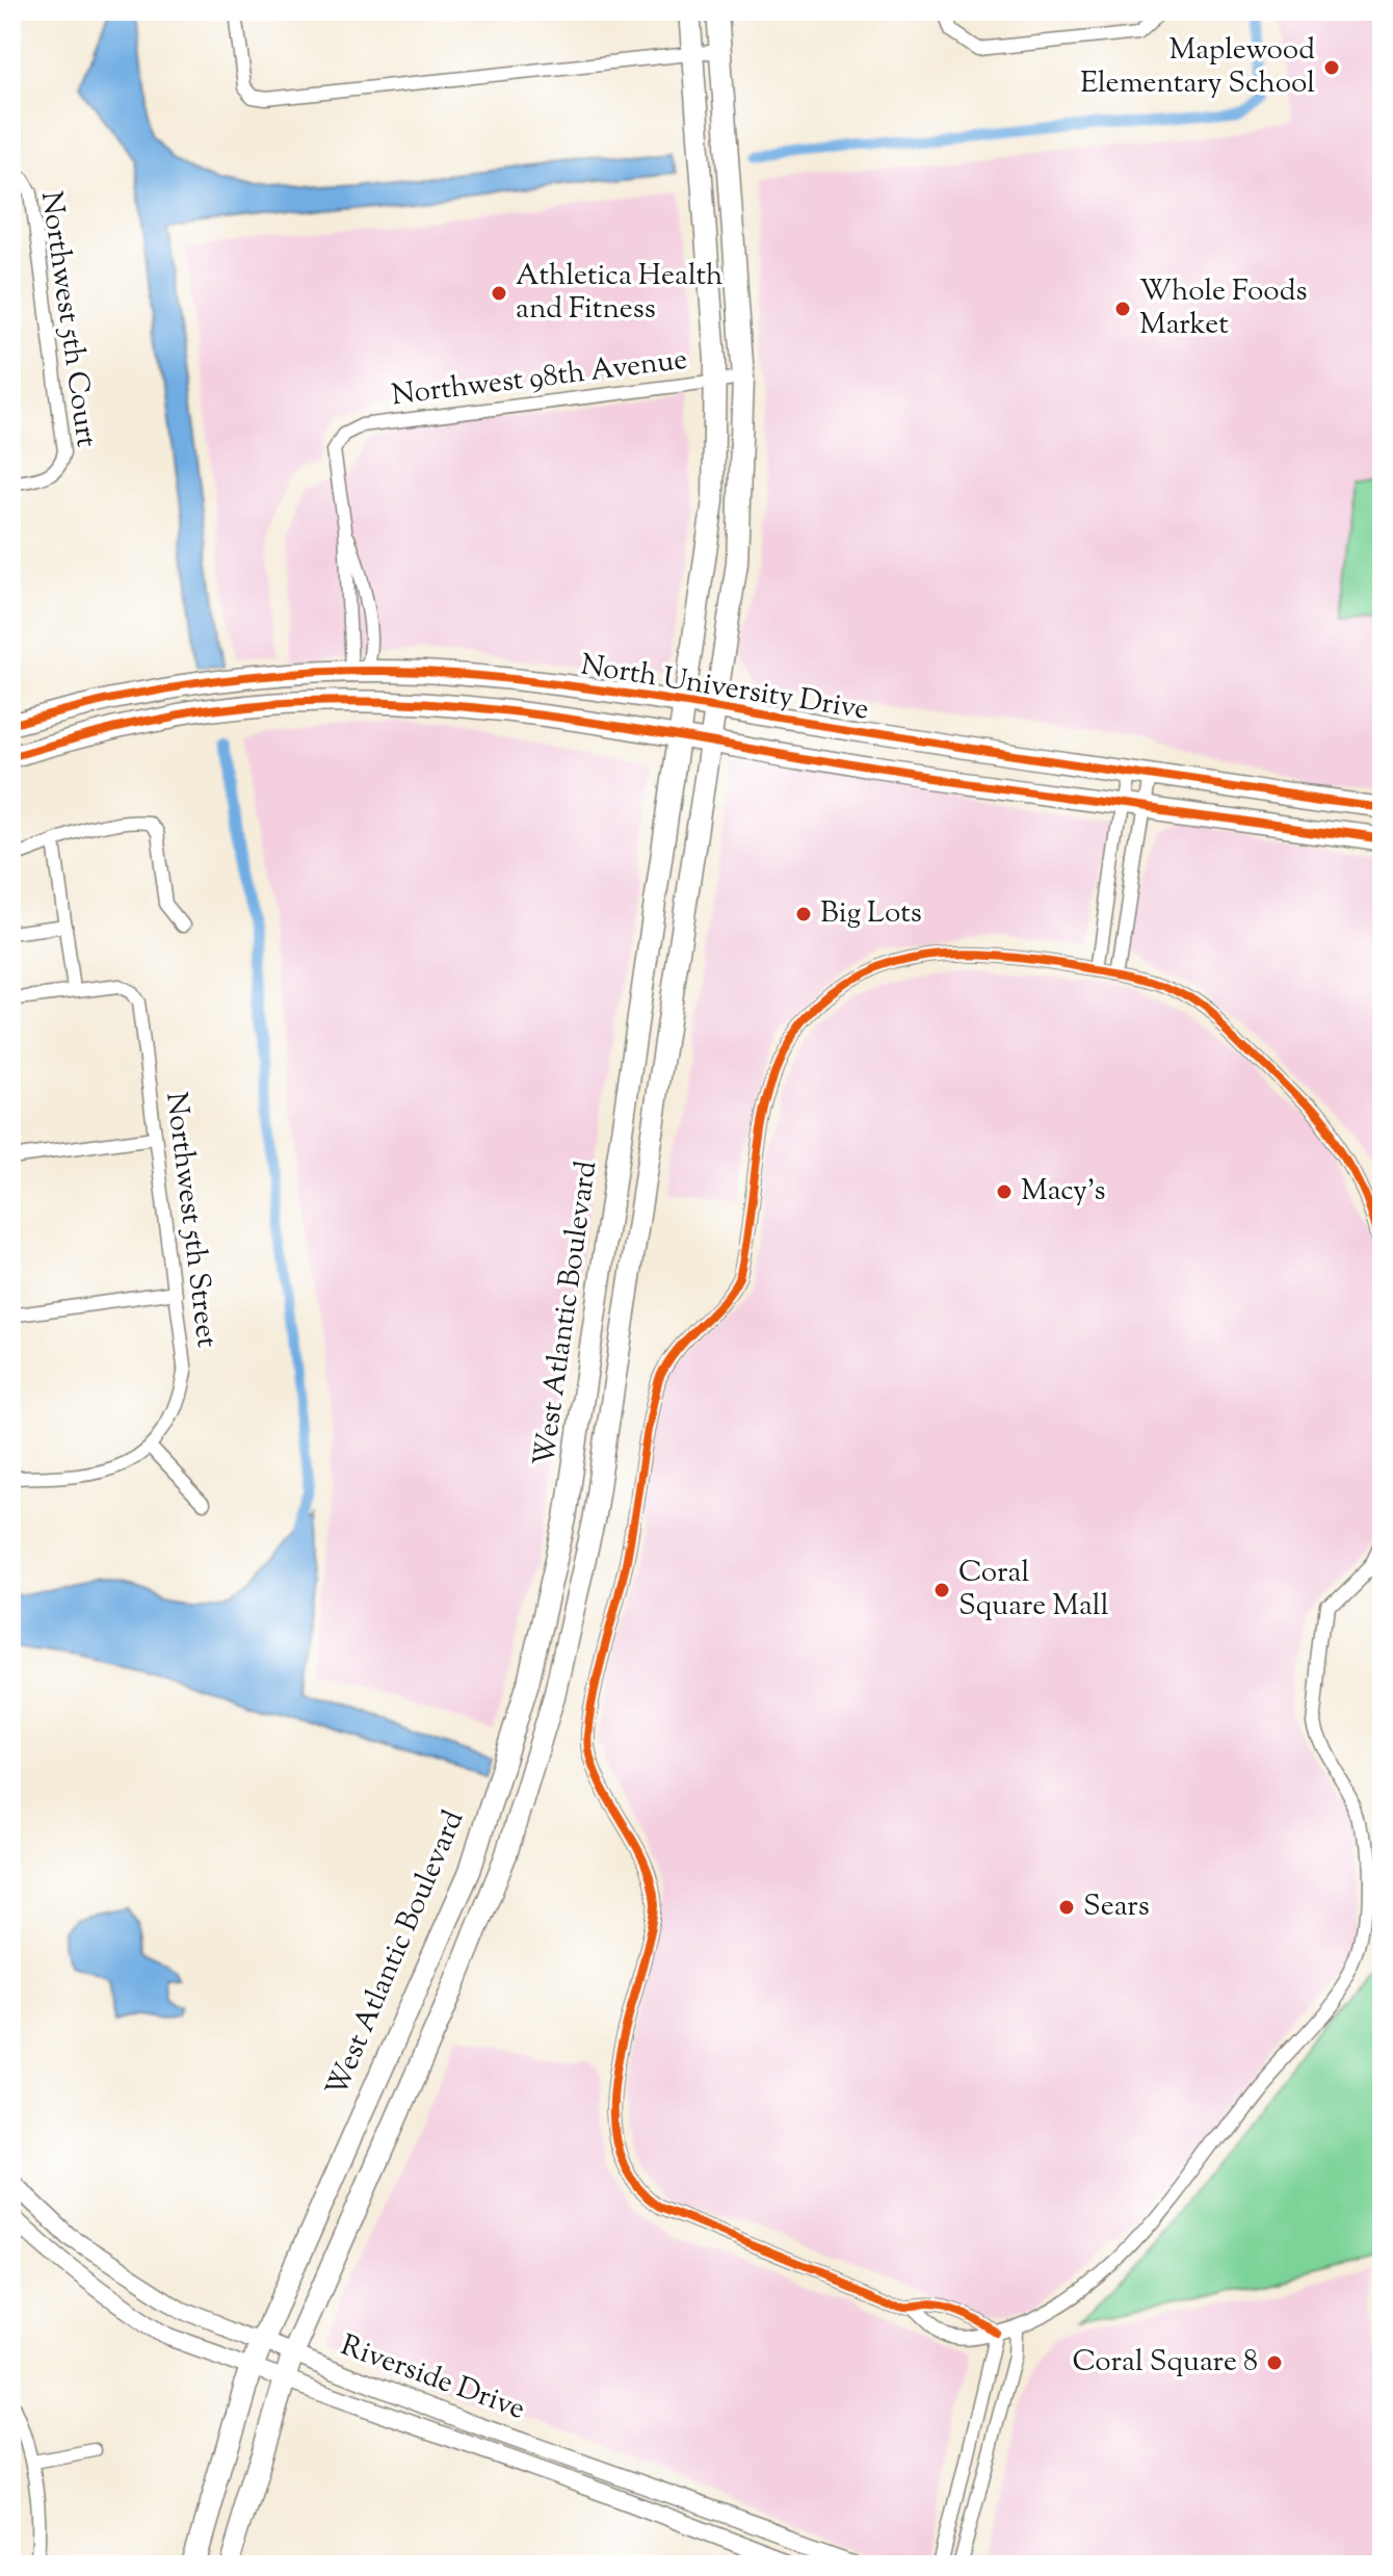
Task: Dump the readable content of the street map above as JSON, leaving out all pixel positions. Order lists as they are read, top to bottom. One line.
{"streets":{"main road":["North University Drive","West Atlantic Boulevard"],"street":["Northwest 5th Court","Northwest 98th Avenue","Northwest 5th Street","Riverside Drive"]},"crossings":[["Northwest 98th Avenue","West Atlantic Boulevard"],["North University Drive","West Atlantic Boulevard"],["West Atlantic Boulevard","Riverside Drive"]],"places":["Maplewood Elementary School","Athletica Health and Fitness","Whole Foods Market","Big Lots","Macy's","Coral Square Mall","Sears","Coral Square 8"]}
